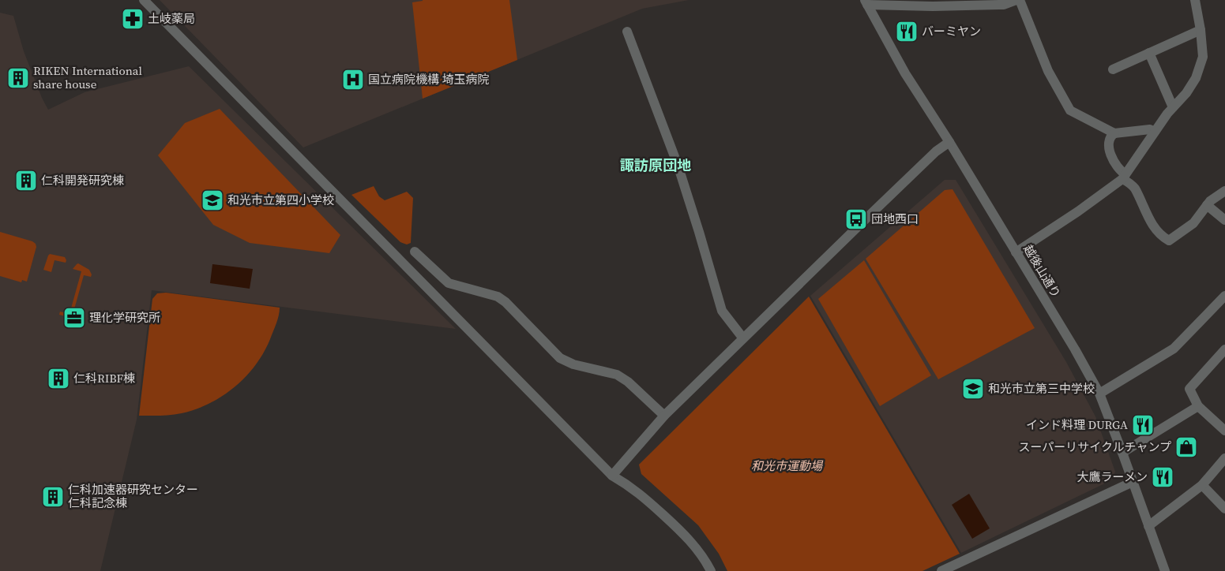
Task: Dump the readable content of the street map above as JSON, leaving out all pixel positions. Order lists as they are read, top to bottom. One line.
{"streets":{"street":["越後山通り"]},"districts":["諏訪原団地"],"parks":["和光市運動場"],"places":{"pharmacy":["土岐薬局"],"restaurant":["バーミヤン","インド料理 DURGA","大鷹ラーメン"],"building":["RIKEN International share house","仁科開発研究棟","仁科RIBF棟","仁科加速器研究センター 仁科記念棟"],"hospital":["国立病院機構 埼玉病院"],"school or university":["和光市立第四小学校","和光市立第三中学校"],"bus stop":["団地西口"],"office":["理化学研究所"],"shop":["スーパーリサイクルチャンプ"]}}
